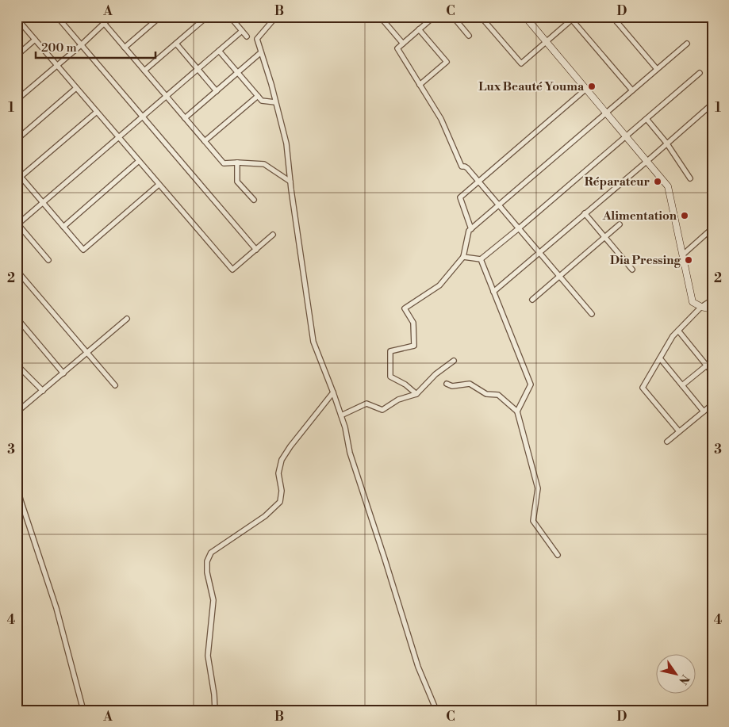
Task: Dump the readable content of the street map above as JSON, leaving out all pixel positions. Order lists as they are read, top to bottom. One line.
{"places":["Lux Beauté Youma","Réparateur","Alimentation","Dia Pressing"],"scale_bar":"200 m","north":"bottom right","grid":{"columns":["A","B","C","D"],"rows":["1","2","3","4"]}}
